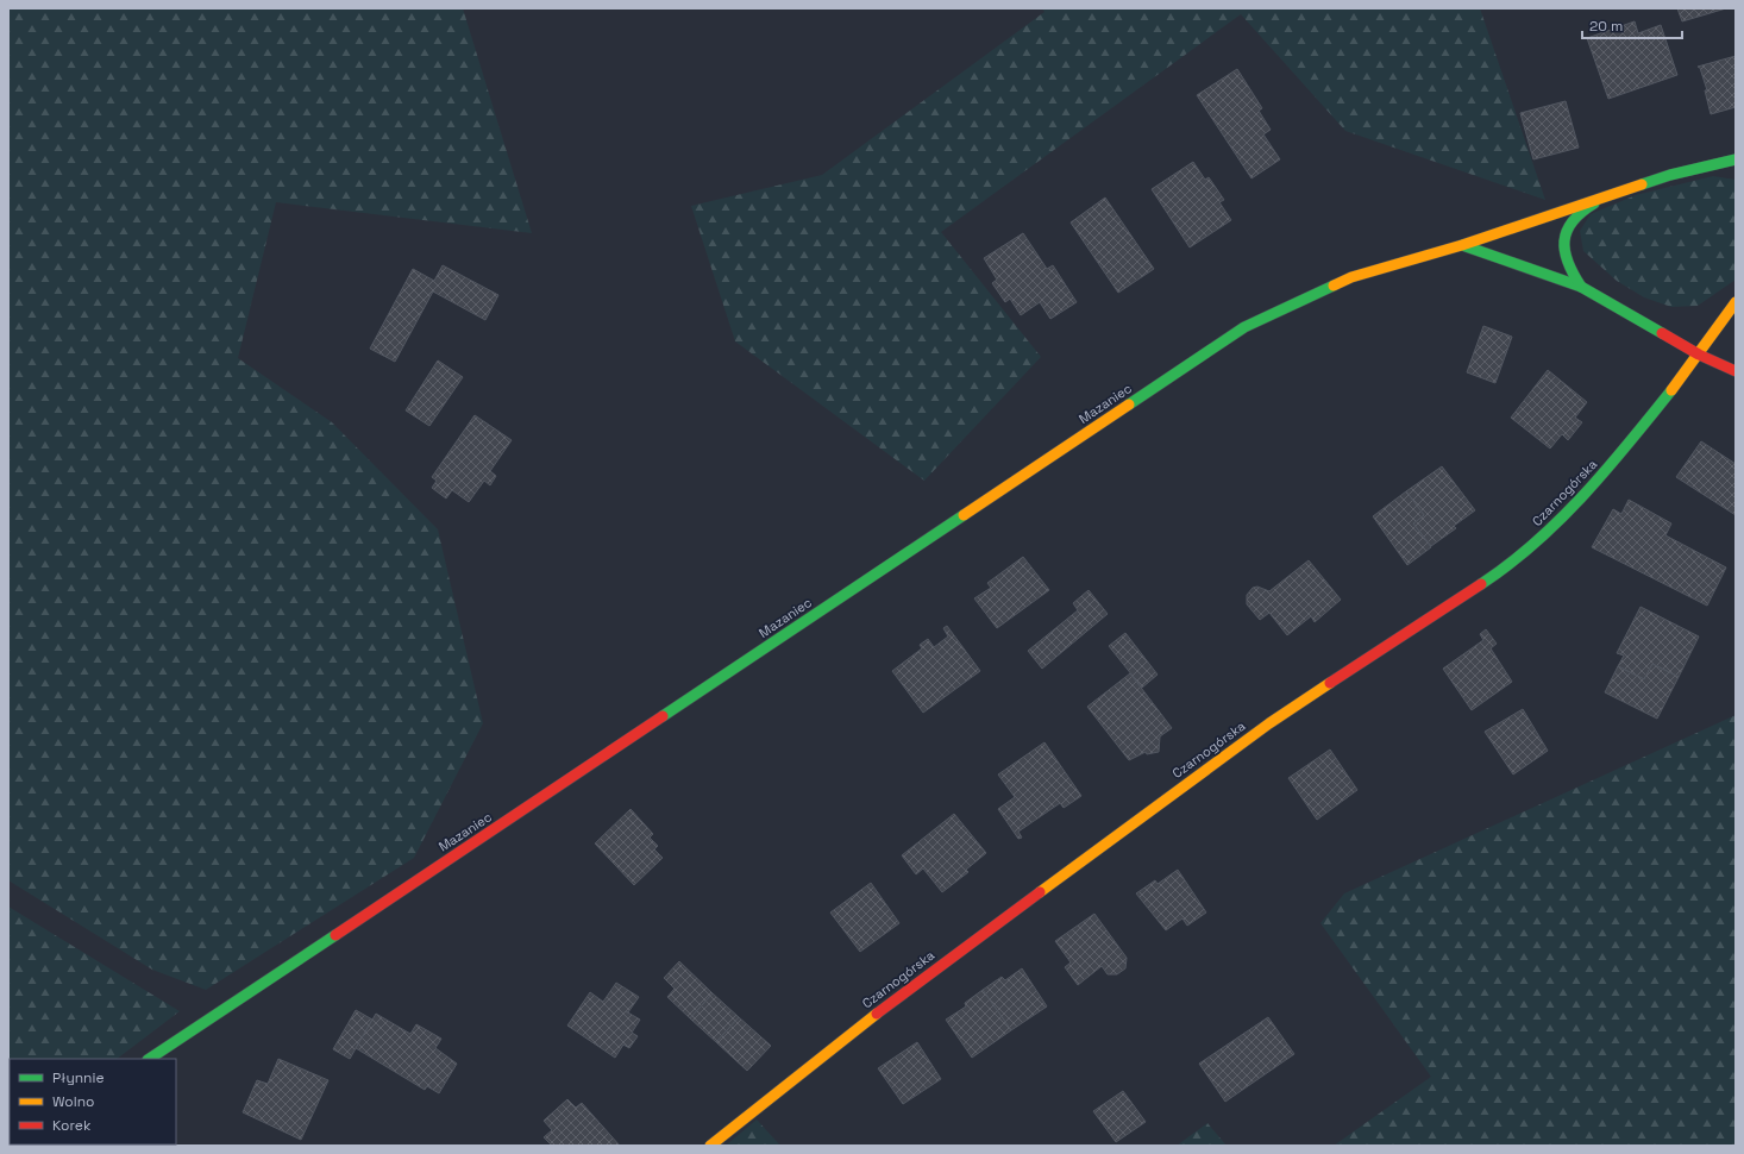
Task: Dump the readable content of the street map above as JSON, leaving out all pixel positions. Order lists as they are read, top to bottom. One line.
{"streets":{"street":["Mazaniec","Czarnogórska"]},"legend":["Płynnie","Wolno","Korek"],"scale_bar":"20 m"}
